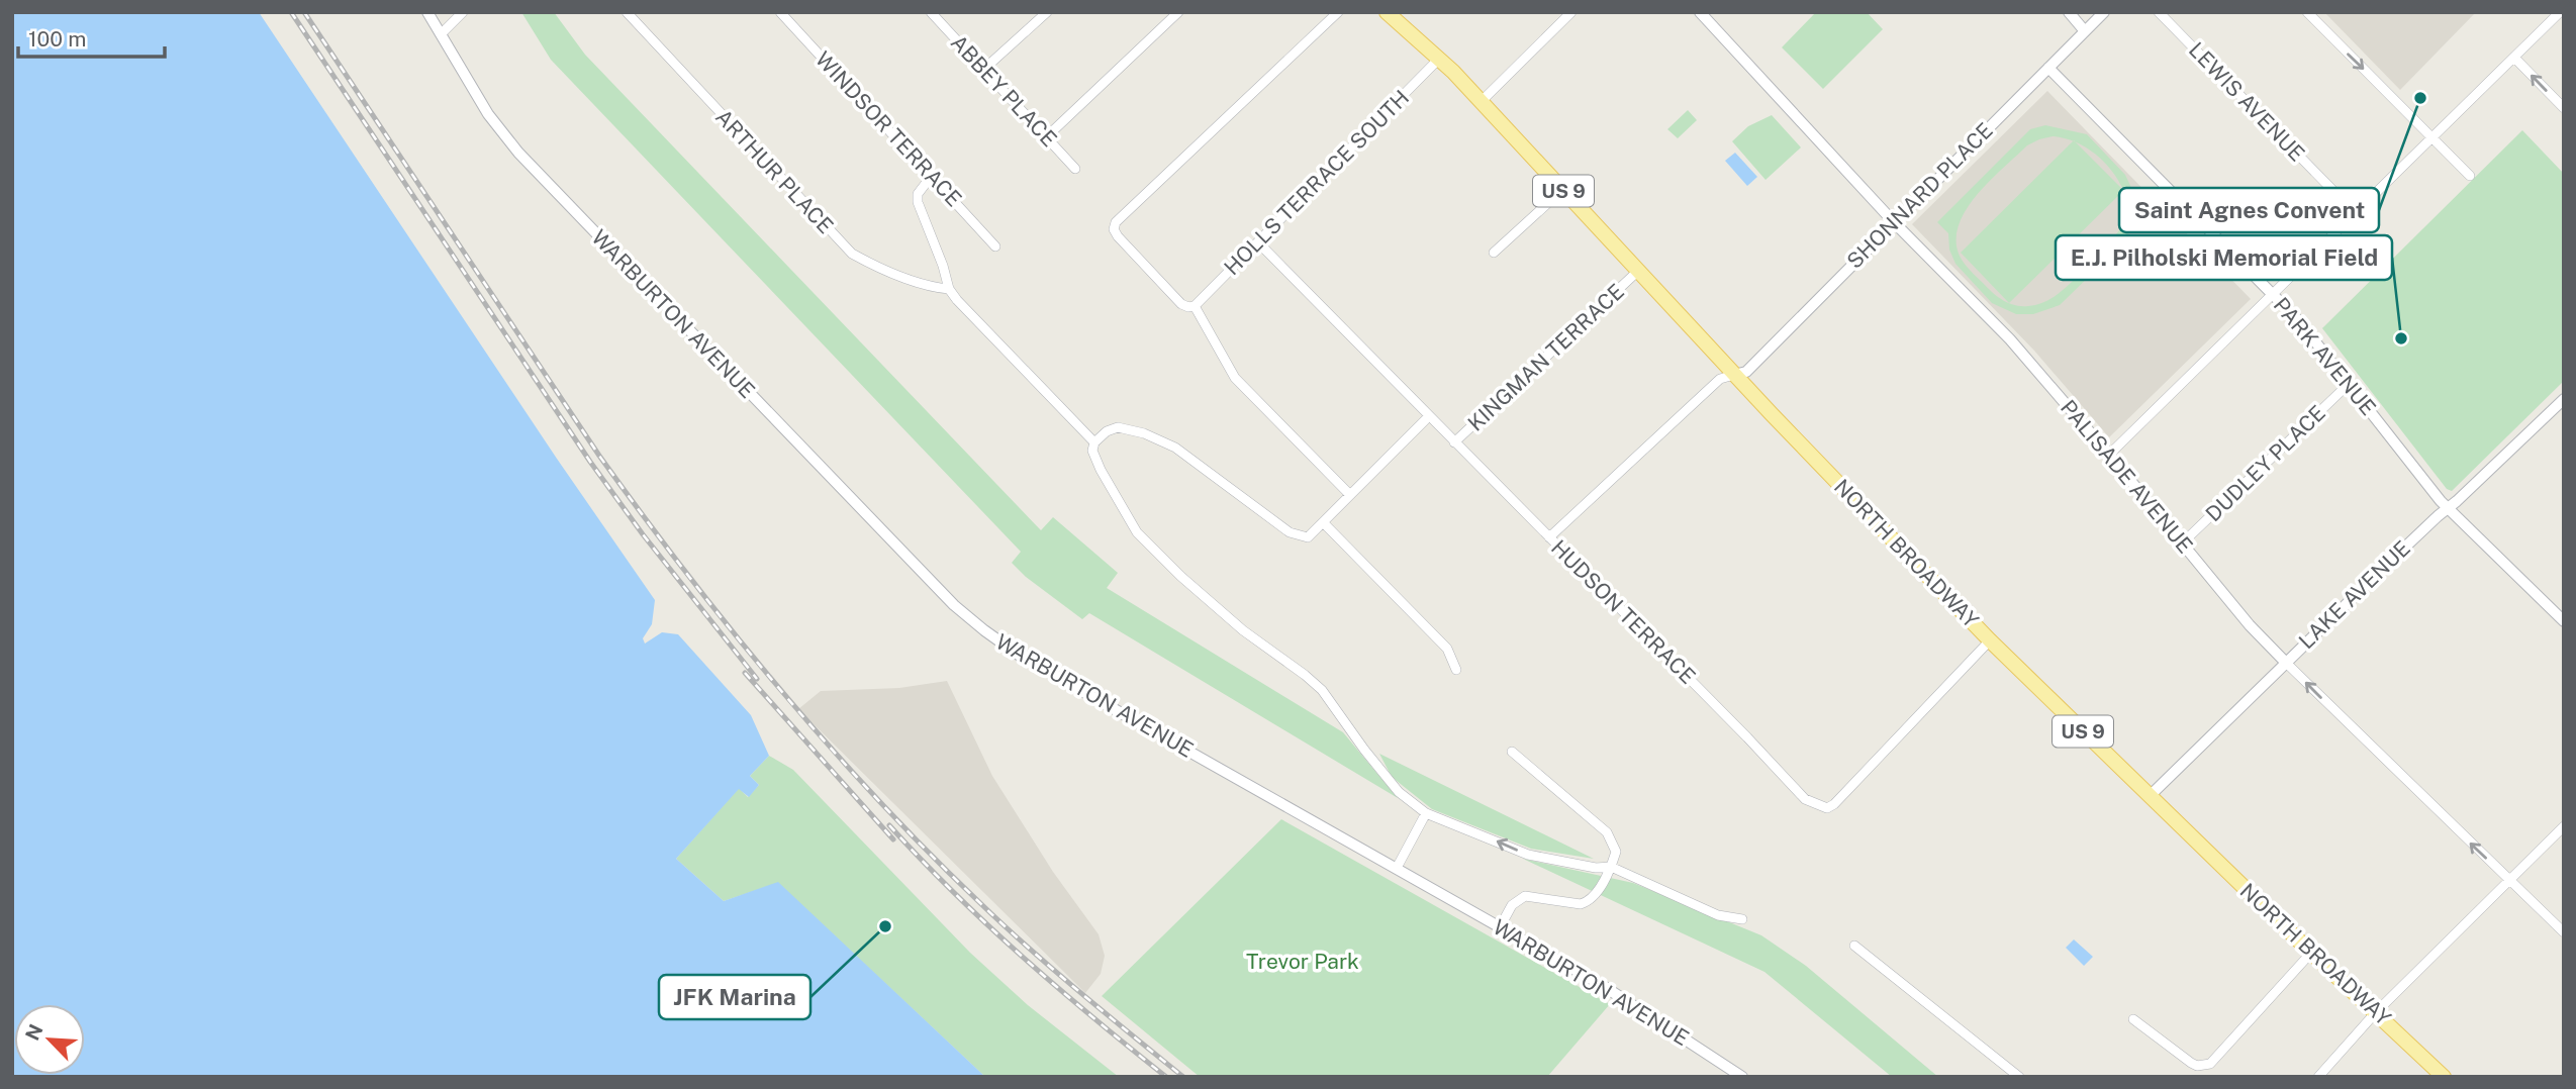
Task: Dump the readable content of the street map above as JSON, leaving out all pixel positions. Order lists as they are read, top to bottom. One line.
{"streets":{"main road":["US 9","NORTH BROADWAY"],"street":["ABBEY PLACE","LEWIS AVENUE","WINDSOR TERRACE","ARTHUR PLACE","HOLLS TERRACE SOUTH","SHONNARD PLACE","WARBURTON AVENUE","PARK AVENUE","KINGMAN TERRACE","DUDLEY PLACE","PALISADE AVENUE","LAKE AVENUE","HUDSON TERRACE"]},"crossings":[["HOLLS TERRACE SOUTH","NORTH BROADWAY"],["HOLLS TERRACE SOUTH","HUDSON TERRACE"],["SHONNARD PLACE","PARK AVENUE"],["SHONNARD PLACE","PALISADE AVENUE"],["SHONNARD PLACE","NORTH BROADWAY"],["PARK AVENUE","DUDLEY PLACE"],["PARK AVENUE","LAKE AVENUE"],["KINGMAN TERRACE","NORTH BROADWAY"],["KINGMAN TERRACE","HUDSON TERRACE"],["DUDLEY PLACE","PALISADE AVENUE"],["PALISADE AVENUE","LAKE AVENUE"],["NORTH BROADWAY","LAKE AVENUE"],["NORTH BROADWAY","HUDSON TERRACE"]],"parks":["Trevor Park"],"places":["Saint Agnes Convent","E.J. Pilholski Memorial Field","JFK Marina"],"scale_bar":"100 m","north":"top left"}
